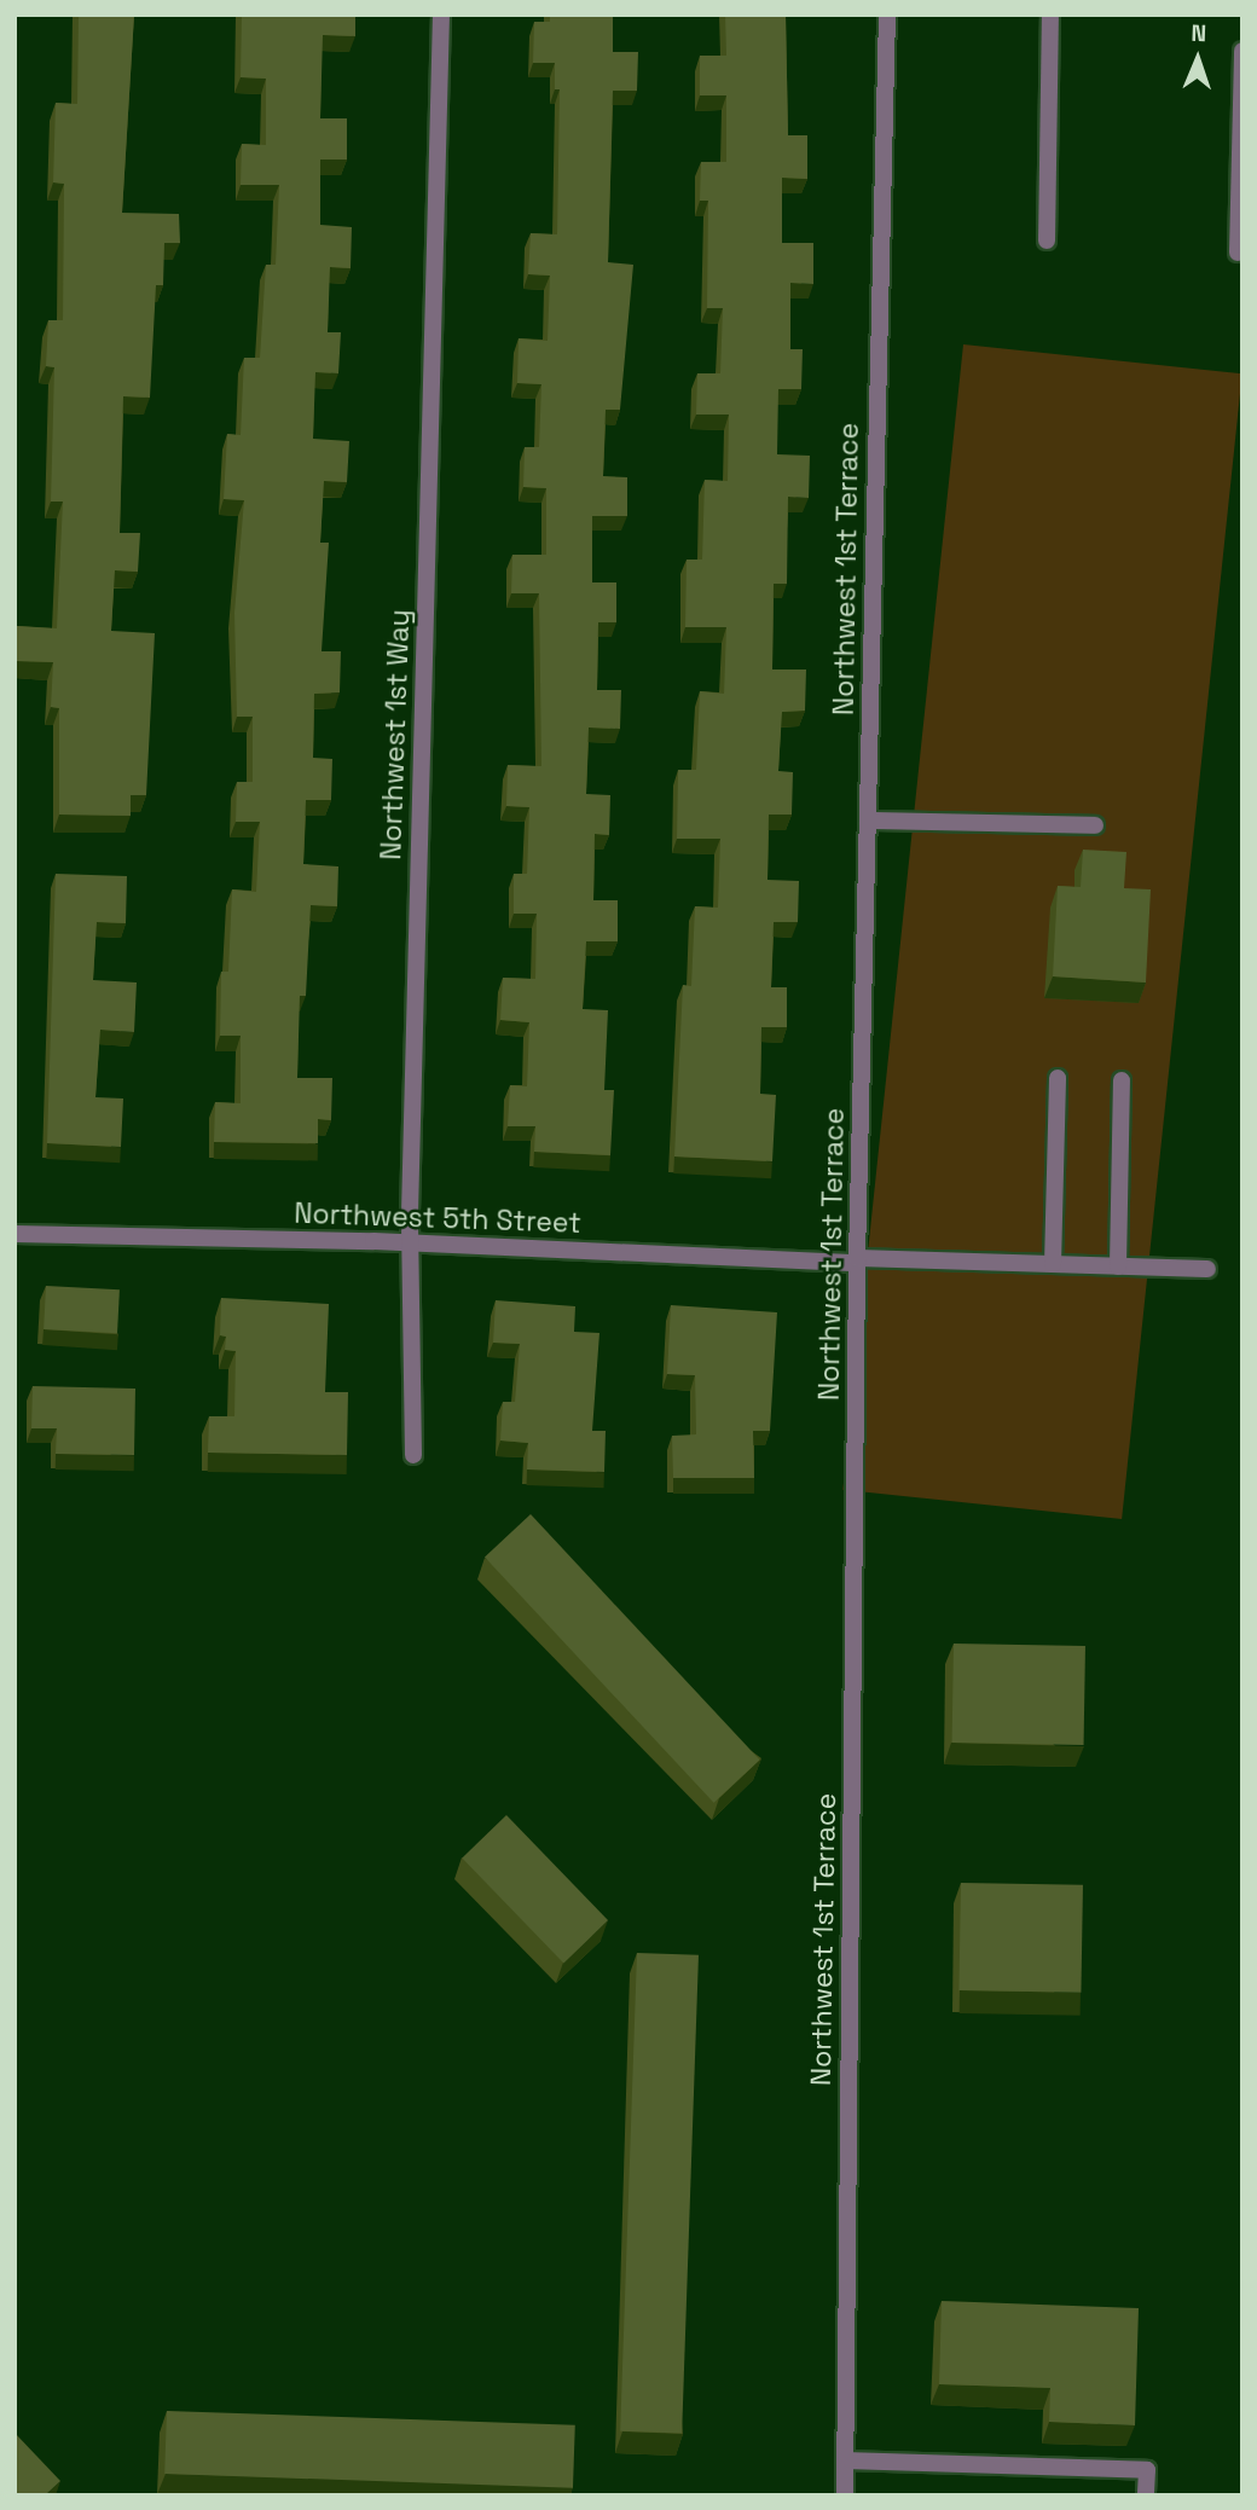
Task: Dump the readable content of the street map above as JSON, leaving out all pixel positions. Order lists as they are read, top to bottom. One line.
{"streets":{"street":["Northwest 1st Terrace","Northwest 1st Way","Northwest 5th Street"]},"crossings":[["Northwest 1st Terrace","Northwest 5th Street"],["Northwest 1st Way","Northwest 5th Street"]],"north":"top"}
